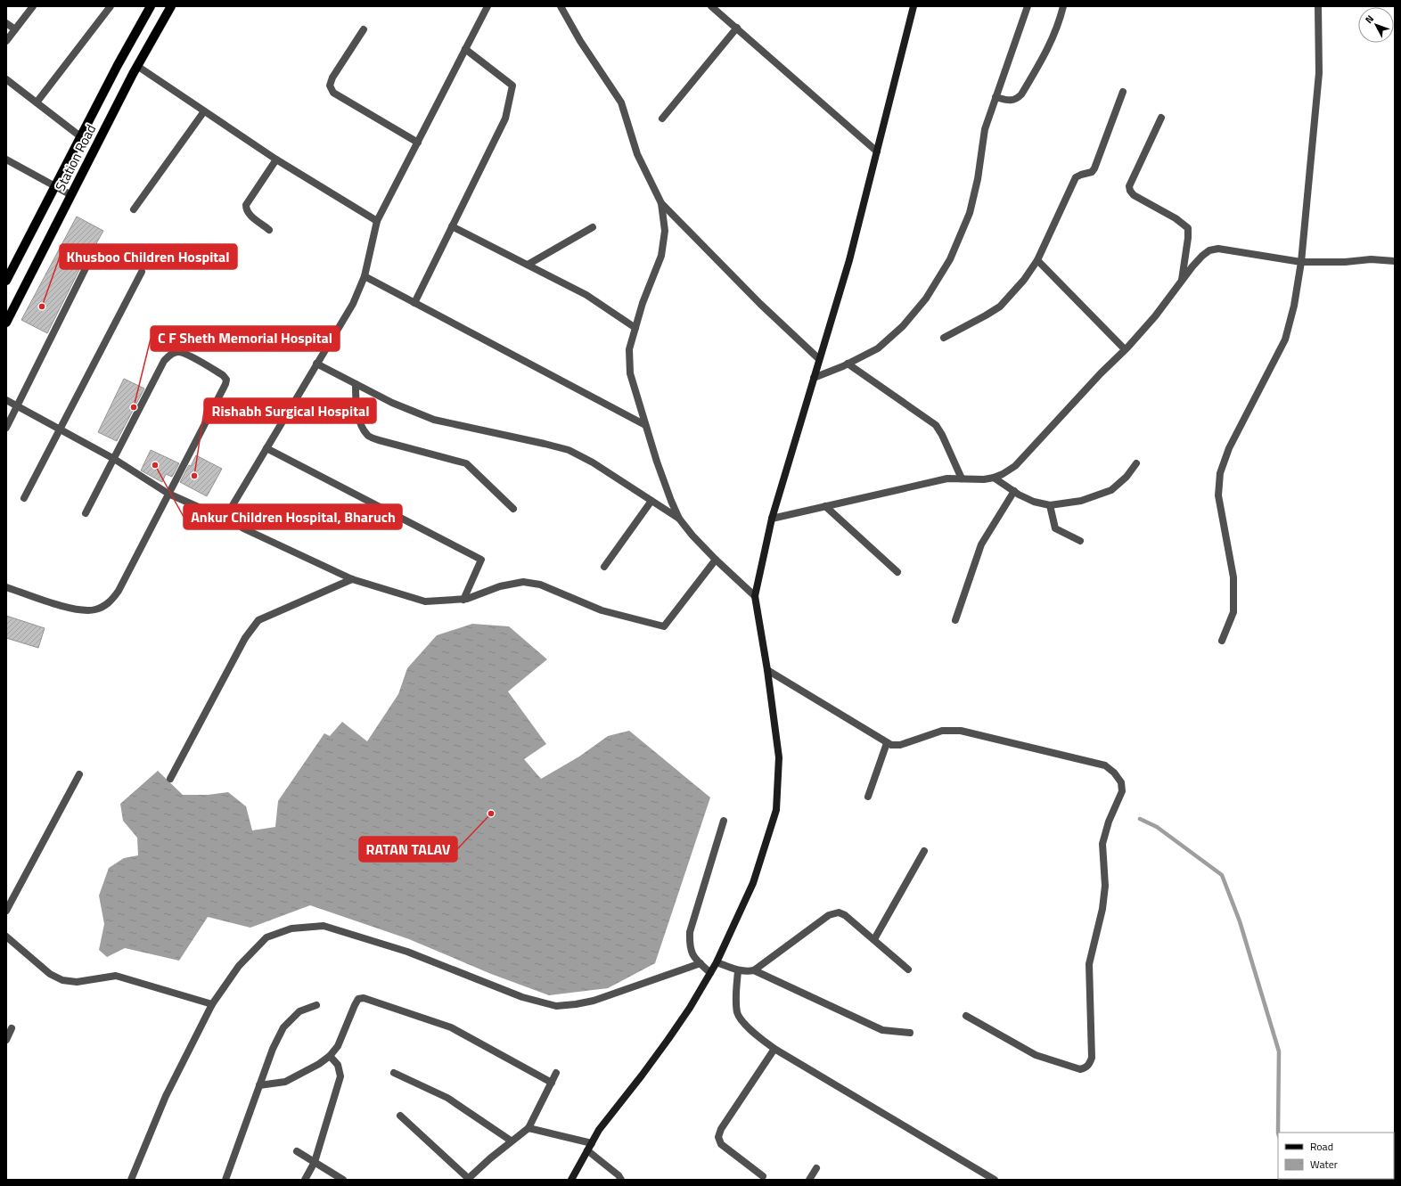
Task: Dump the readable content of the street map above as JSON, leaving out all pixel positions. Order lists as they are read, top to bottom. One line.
{"streets":{"main road":["Station Road"]},"places":["Khusboo Children Hospital","C F Sheth Memorial Hospital","Ankur Children Hospital, Bharuch","Rishabh Surgical Hospital","RATAN TALAV"],"legend":["Road","Water"],"north":"top left"}
